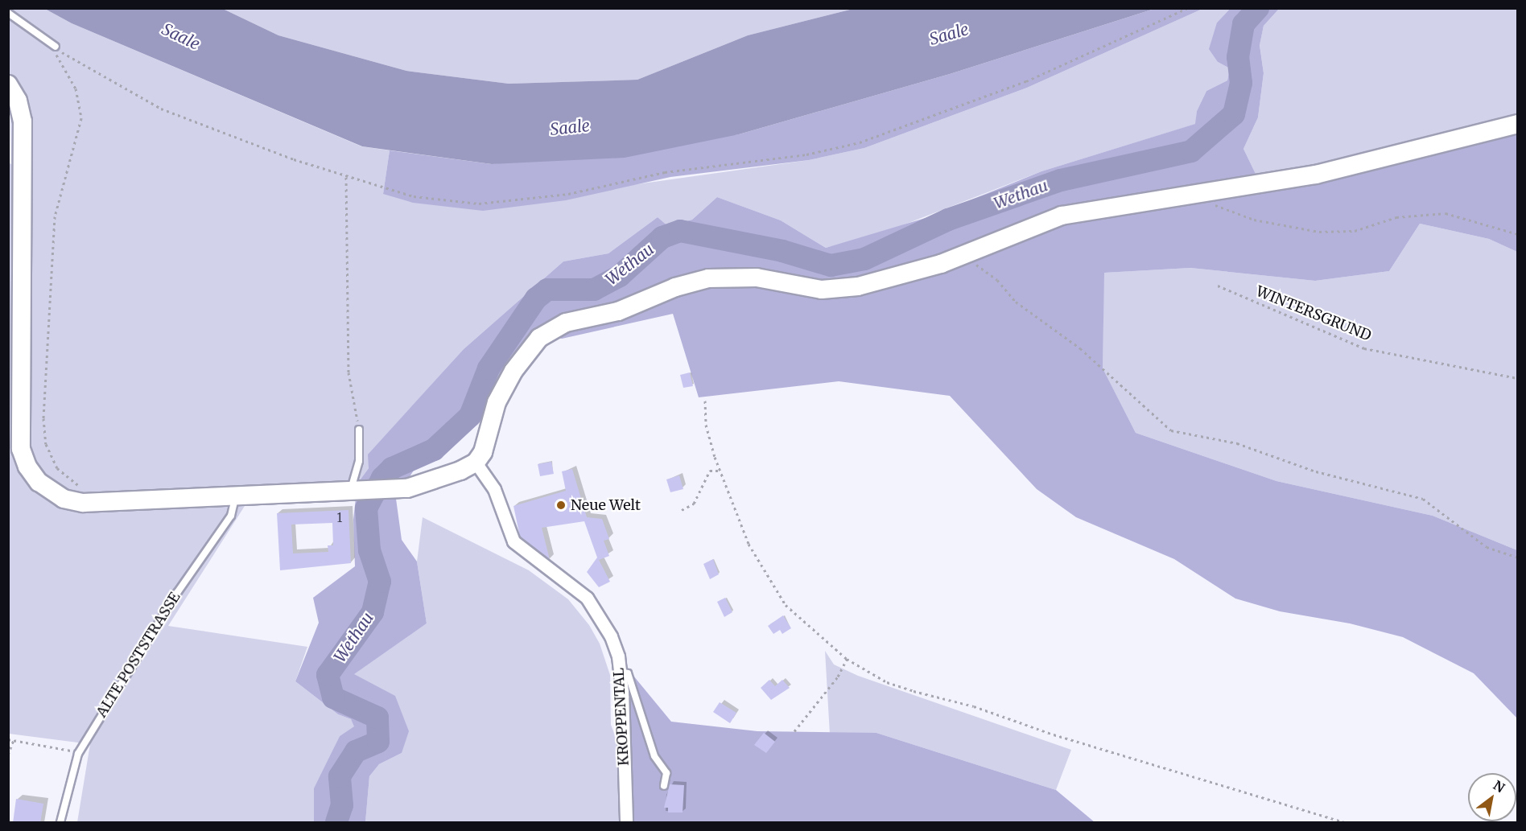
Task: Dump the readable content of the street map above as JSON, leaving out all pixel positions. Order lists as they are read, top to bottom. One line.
{"streets":{"street":["KROPPENTAL"],"lane":["ALTE POSTSTRASSE"],"path":["WINTERSGRUND"]},"water":["Saale","Wethau"],"places":["Neue Welt"],"house_numbers":["1"],"north":"top right"}
